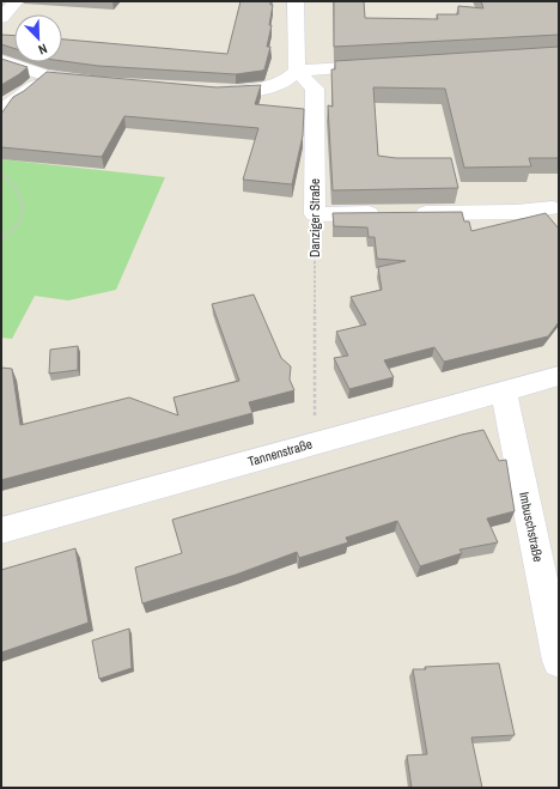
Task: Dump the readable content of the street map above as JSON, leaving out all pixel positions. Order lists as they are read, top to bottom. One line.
{"streets":{"street":["Danziger Straße","Tannenstraße","Imbuschstraße"]},"crossings":[["Danziger Straße","Tannenstraße"],["Tannenstraße","Imbuschstraße"]],"north":"bottom right"}
